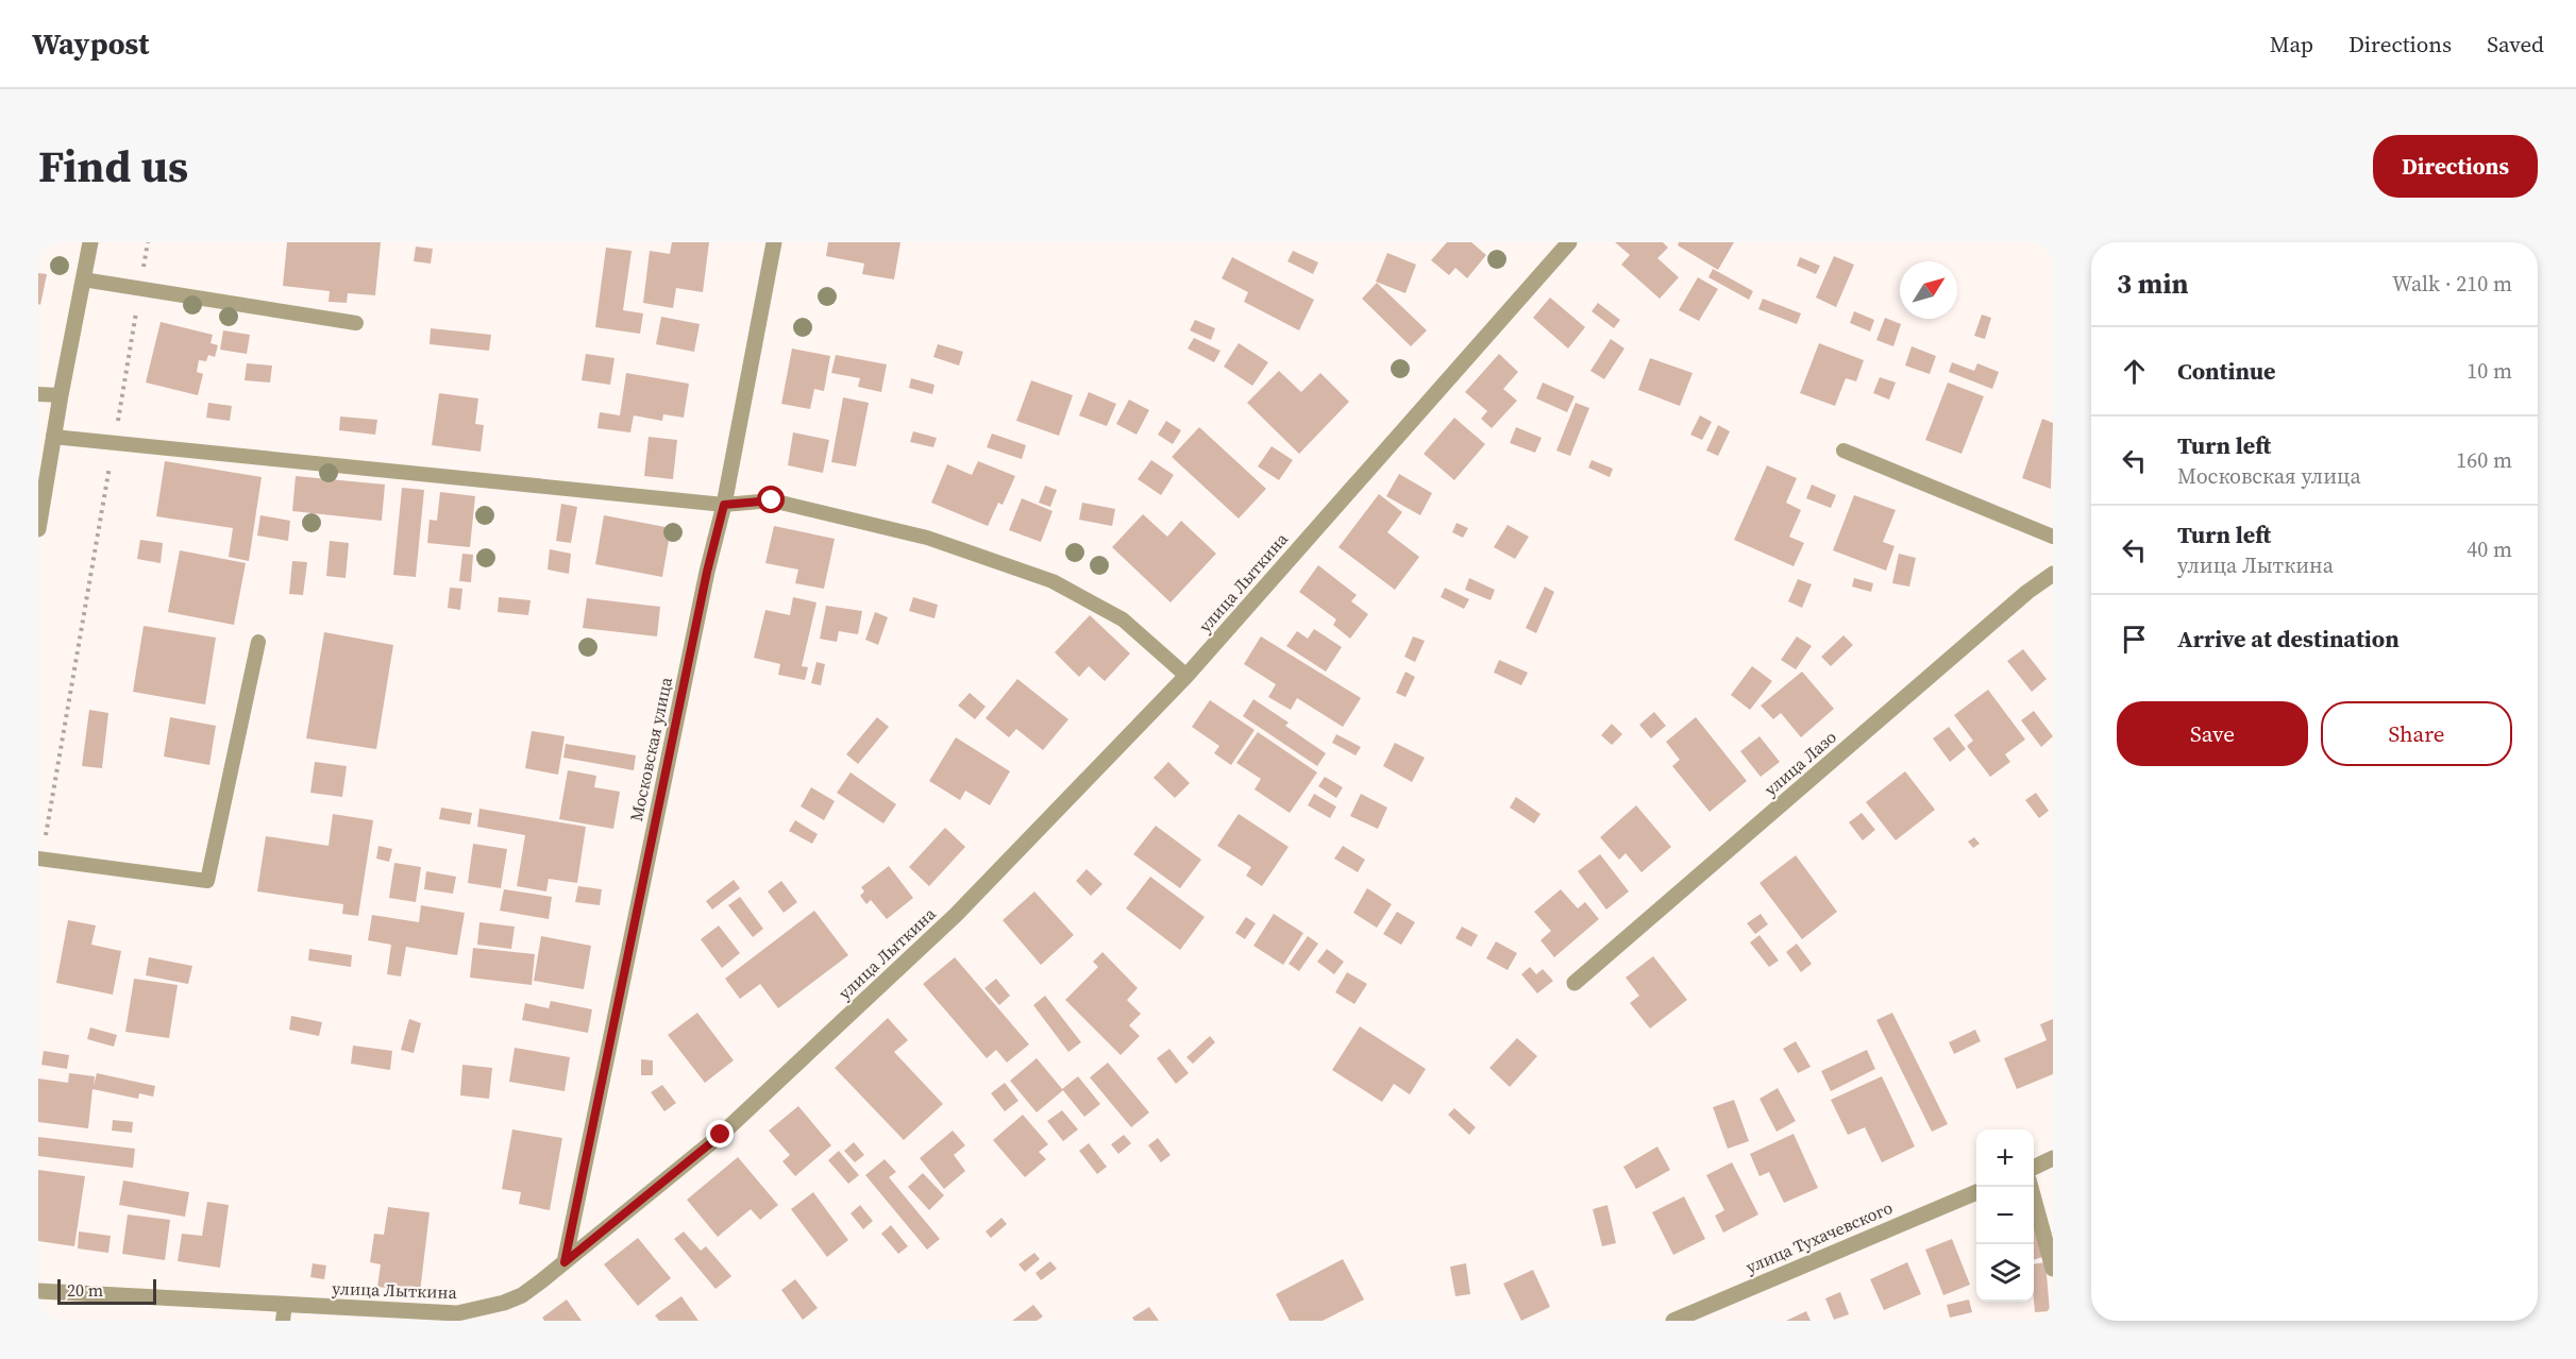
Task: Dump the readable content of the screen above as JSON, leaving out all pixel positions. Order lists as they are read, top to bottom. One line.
{"streets":{"street":["улица Лыткина","Московская улица","улица Лазо","улица Тухачевского"]},"crossings":[["улица Лыткина","Московская улица"]],"scale_bar":"20 m","north":"top right","page":{"header":"Waypost","nav":["Map","Directions","Saved"],"title":"Find us","buttons":["Directions",["Save","Share"]],"heading":["3 min","Walk · 210 m"],"list":[["Continue","10 m"],["Turn left","Московская улица","160 m"],["Turn left","улица Лыткина","40 m"],"Arrive at destination"],"map_buttons":["+","−"],"scale":"20 m"}}
